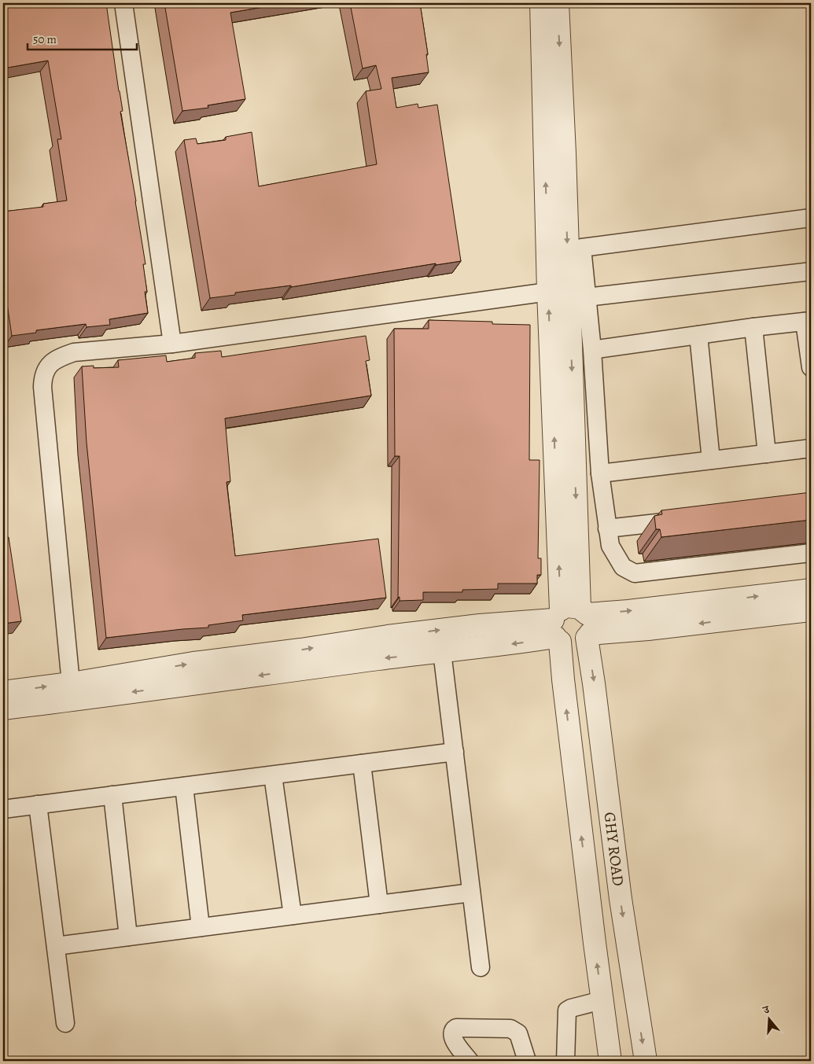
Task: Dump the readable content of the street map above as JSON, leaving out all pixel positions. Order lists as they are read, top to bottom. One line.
{"streets":{"street":["GHY ROAD"]},"scale_bar":"50 m","north":"top"}
